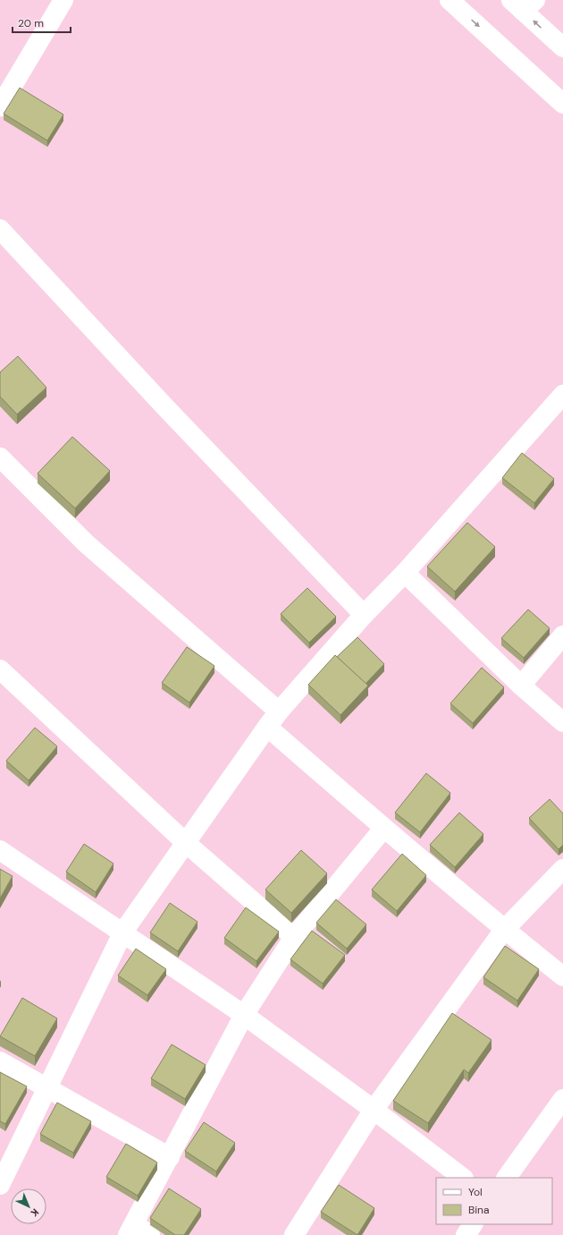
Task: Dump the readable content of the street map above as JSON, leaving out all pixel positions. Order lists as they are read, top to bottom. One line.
{"legend":["Yol","Bina"],"scale_bar":"20 m","north":"bottom right"}
